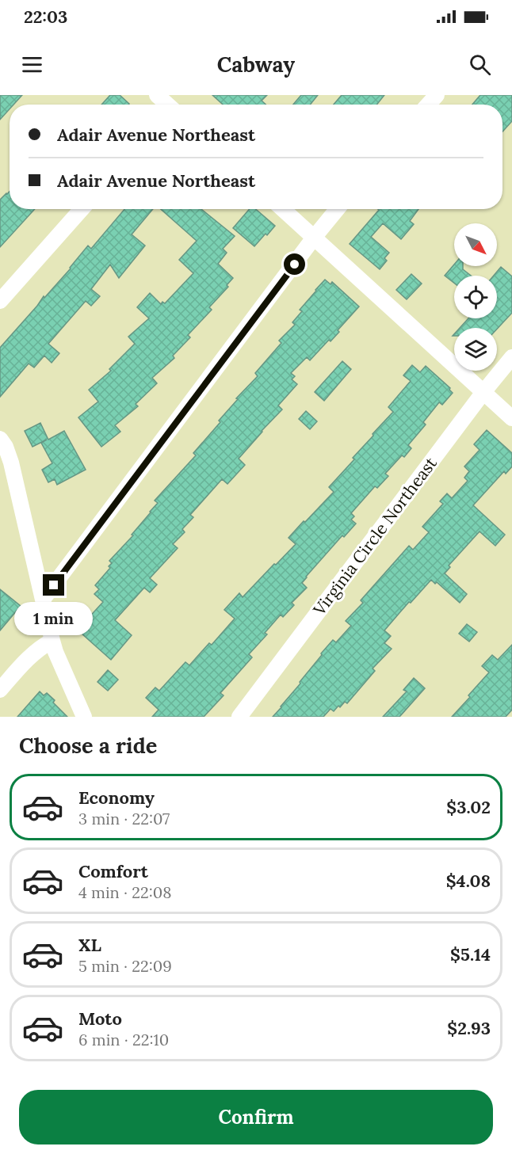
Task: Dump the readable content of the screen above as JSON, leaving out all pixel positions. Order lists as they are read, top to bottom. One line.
{"streets":{"street":["Virginia Circle Northeast"]},"north":"bottom right","page":{"status":"22:03","header":"Cabway","banner":["Adair Avenue Northeast","Adair Avenue Northeast"],"bubble":"1 min","heading":"Choose a ride","list":[{"name":"Economy","note":"3 min · 22:07","value":"$3.02"},{"name":"Comfort","note":"4 min · 22:08","value":"$4.08"},{"name":"XL","note":"5 min · 22:09","value":"$5.14"},{"name":"Moto","note":"6 min · 22:10","value":"$2.93"}],"buttons":"Confirm"}}
